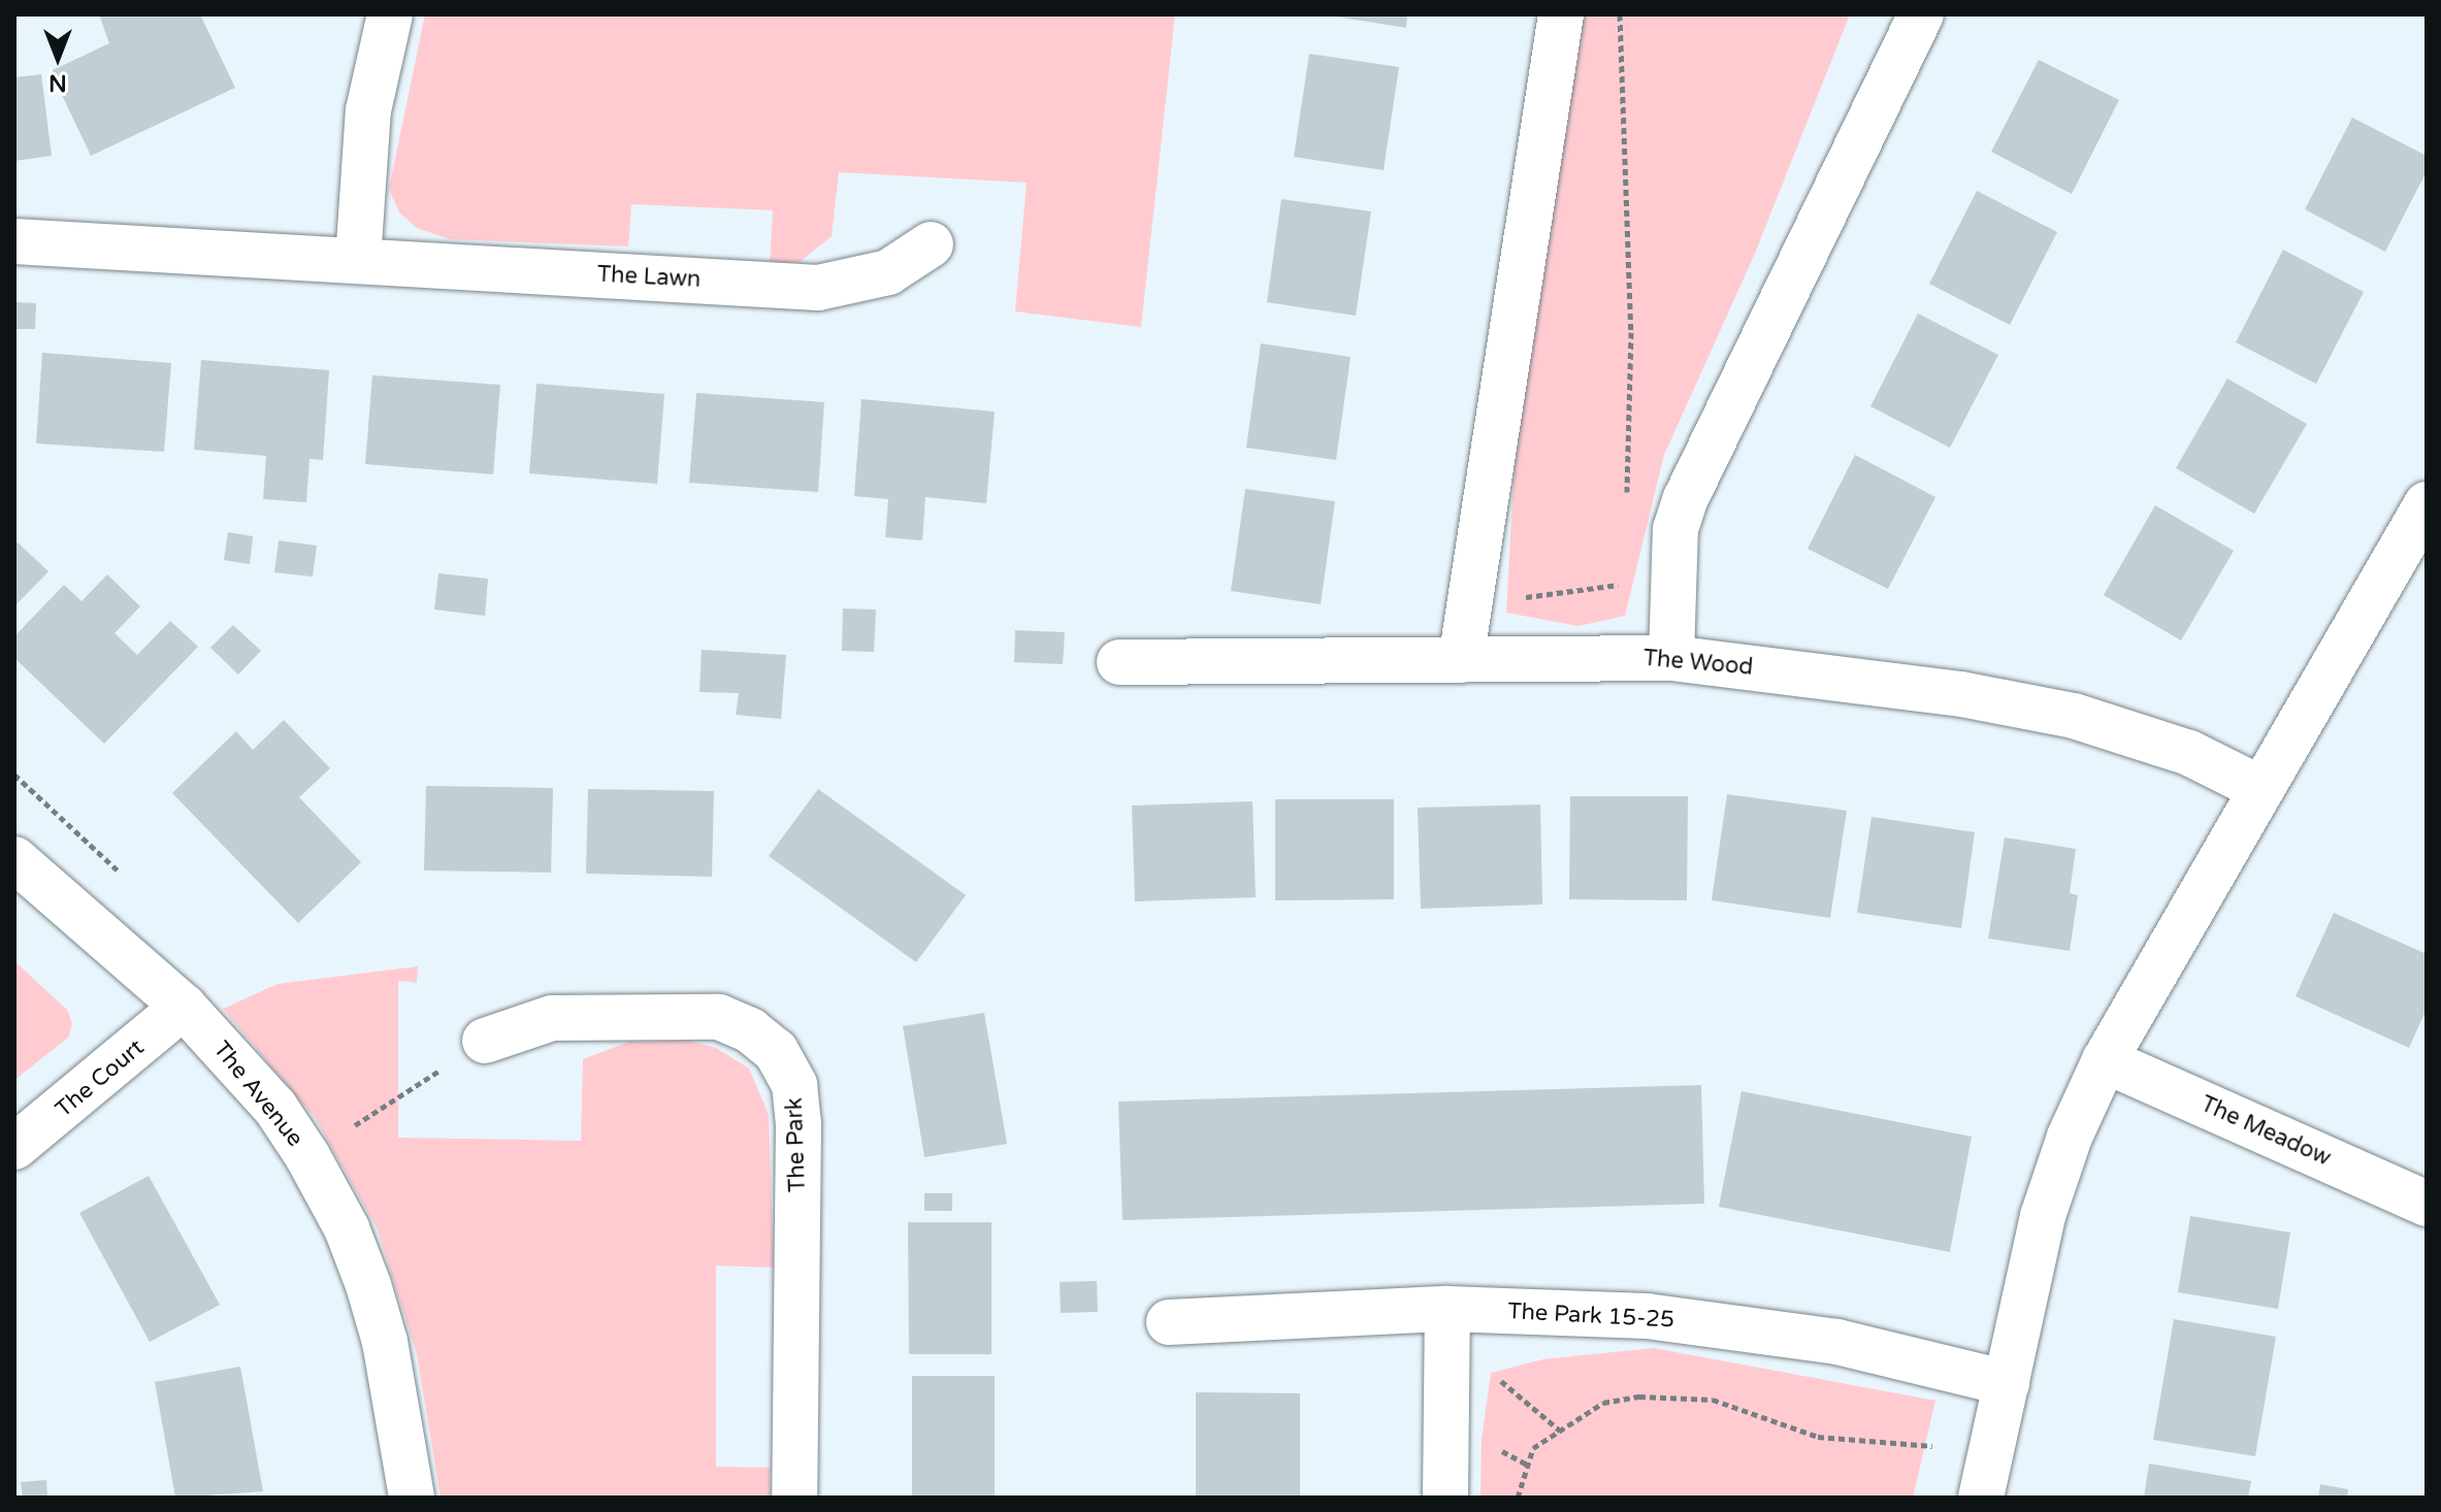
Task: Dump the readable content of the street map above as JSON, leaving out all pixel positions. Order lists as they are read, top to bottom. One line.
{"streets":{"street":["The Lawn","The Wood","The Court","The Avenue","The Meadow","The Park","The Park 15-25"]},"crossings":[["The Court","The Avenue"]],"north":"bottom"}
